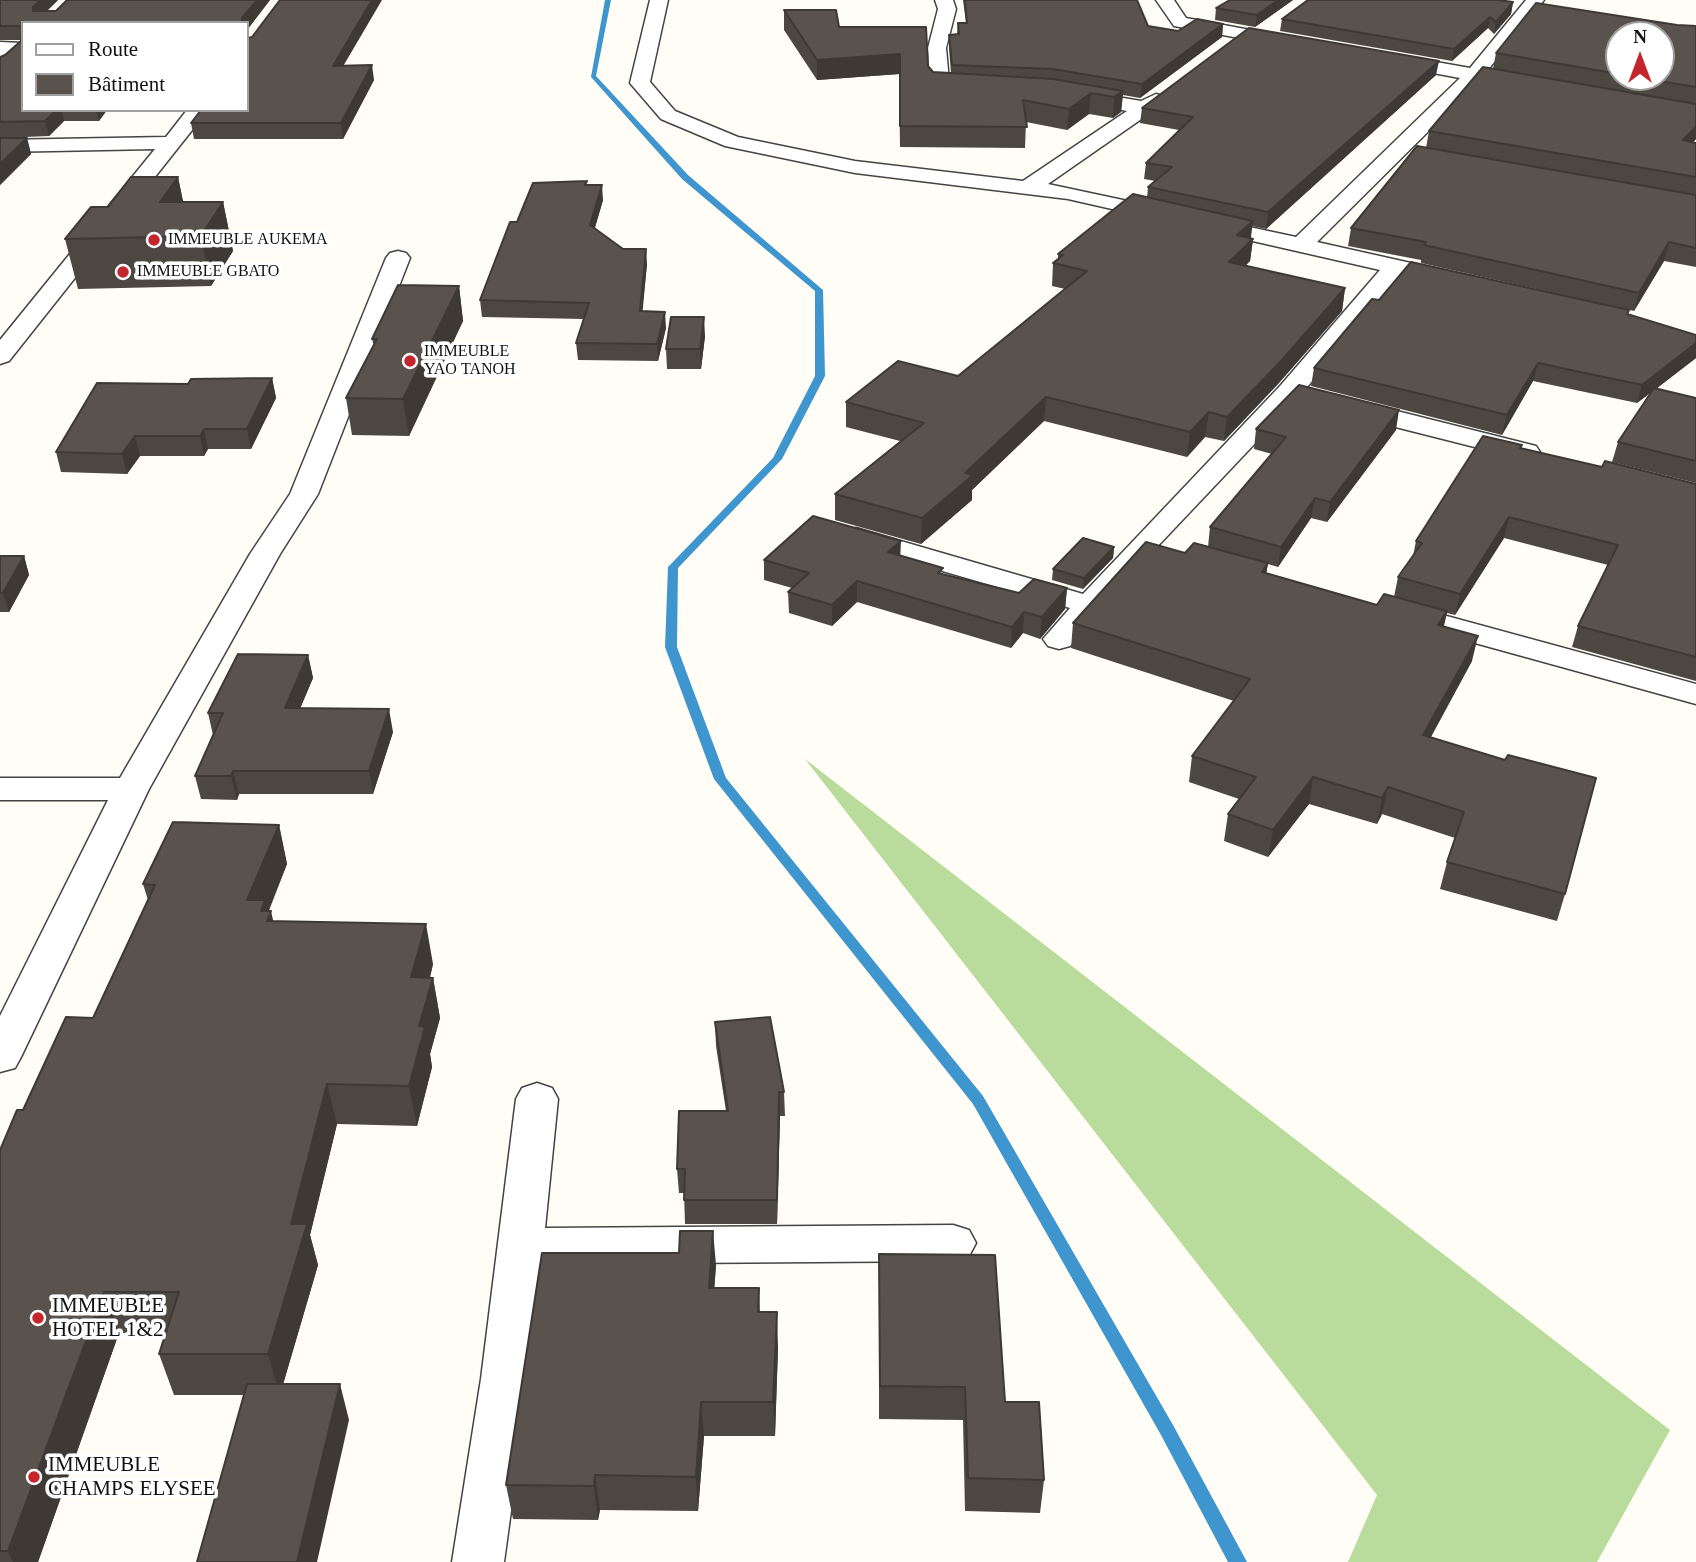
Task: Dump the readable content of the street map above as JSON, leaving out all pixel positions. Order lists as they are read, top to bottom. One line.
{"places":["IMMEUBLE AUKEMA","IMMEUBLE GBATO","IMMEUBLE YAO TANOH","IMMEUBLE HOTEL 1&2","IMMEUBLE CHAMPS ELYSEE"],"legend":["Route","Bâtiment"],"north":"top"}
